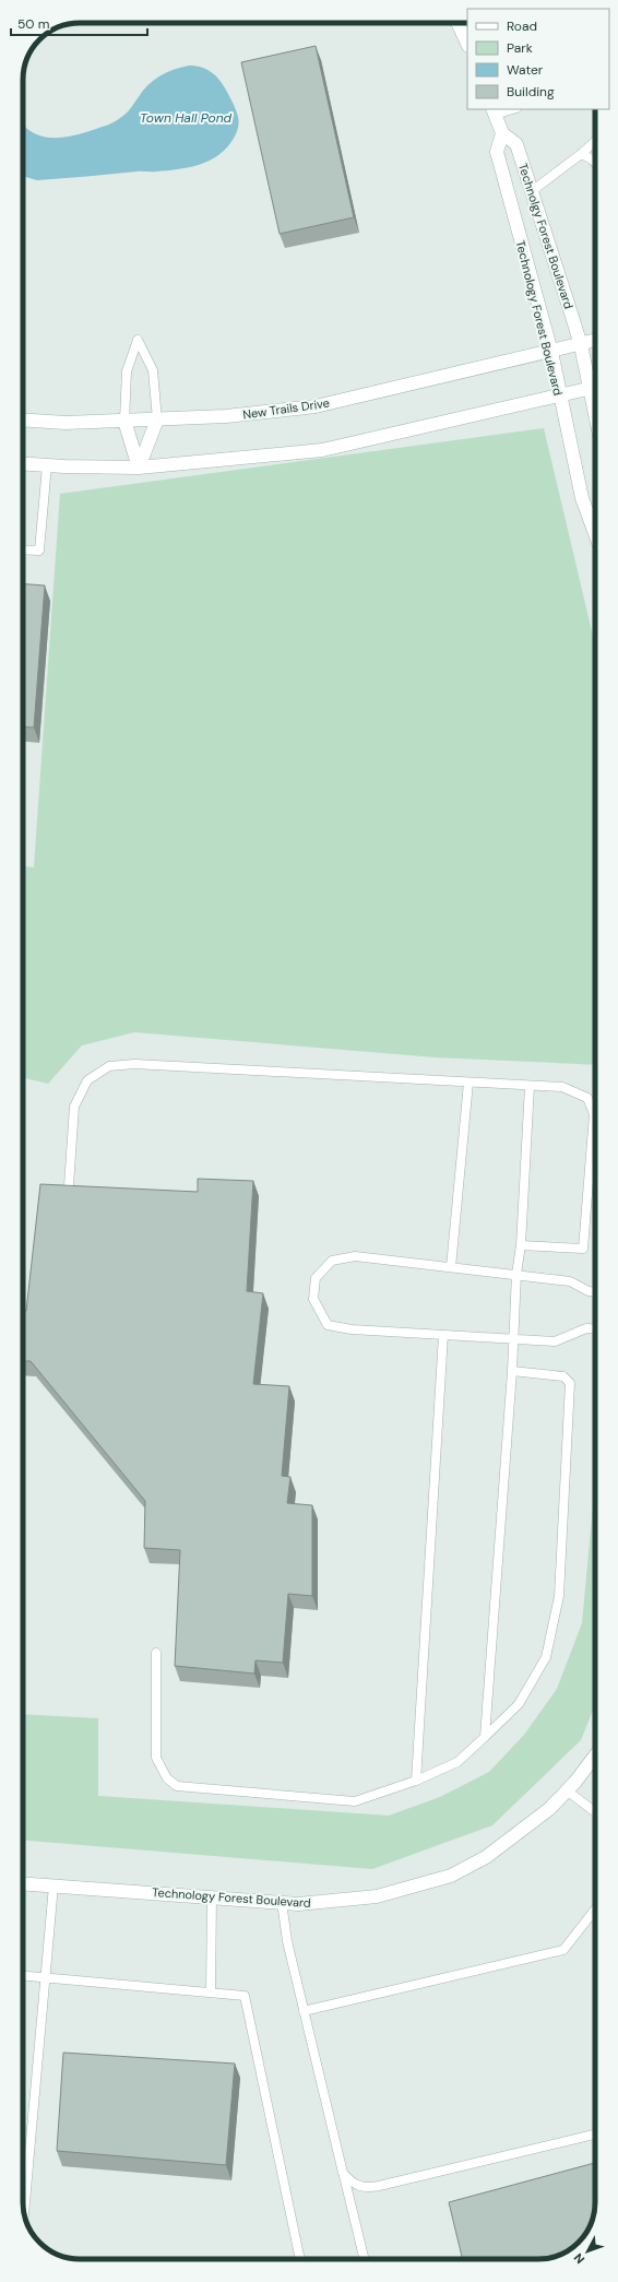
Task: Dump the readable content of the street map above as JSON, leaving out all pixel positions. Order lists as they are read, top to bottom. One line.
{"streets":{"street":["Technolgy Forest Boulevard","Technology Forest Boulevard","New Trails Drive"]},"crossings":[["Technolgy Forest Boulevard","Technology Forest Boulevard"],["Technolgy Forest Boulevard","New Trails Drive"],["Technology Forest Boulevard","New Trails Drive"]],"water":["Town Hall Pond"],"legend":["Road","Park","Water","Building"],"scale_bar":"50 m","north":"bottom left"}
